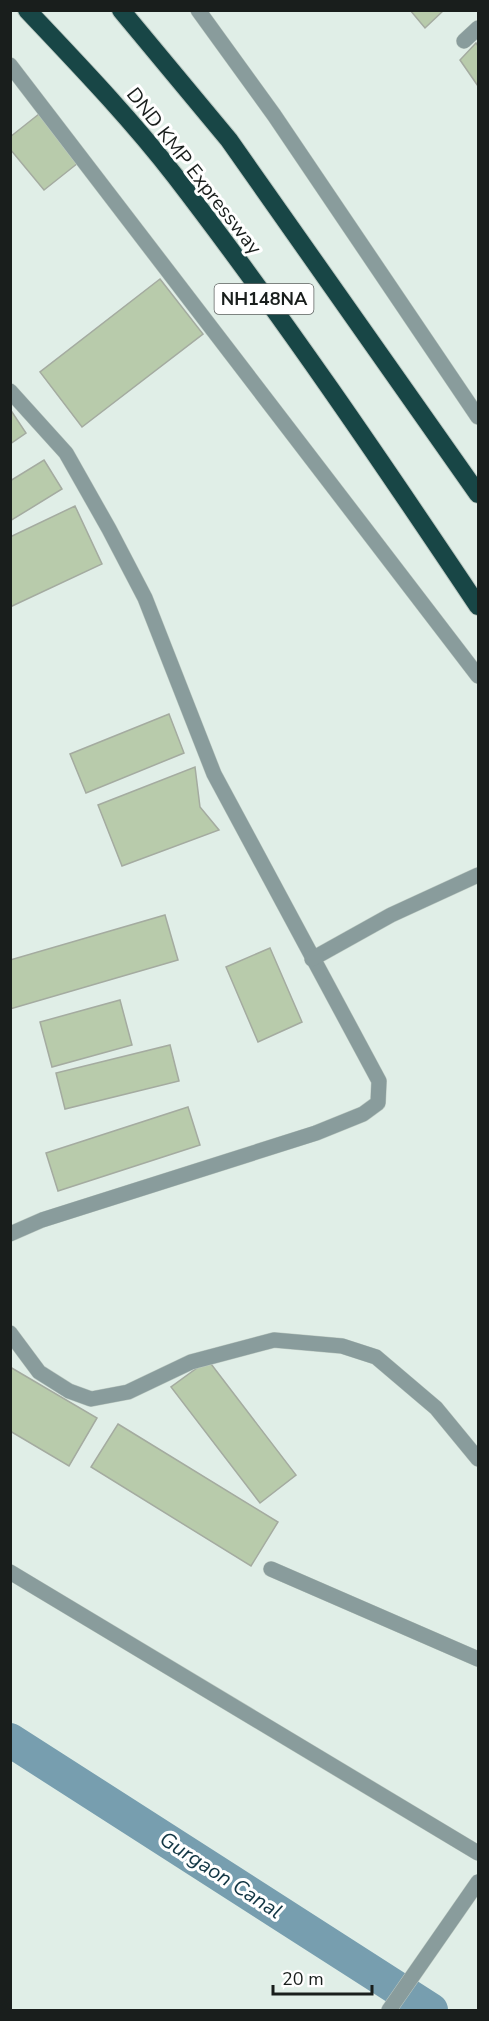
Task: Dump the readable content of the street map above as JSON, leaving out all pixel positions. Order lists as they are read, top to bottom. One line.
{"streets":{"highway":["DND KMP Expressway","NH148NA"]},"water":["Gurgaon Canal"],"scale_bar":"20 m"}
